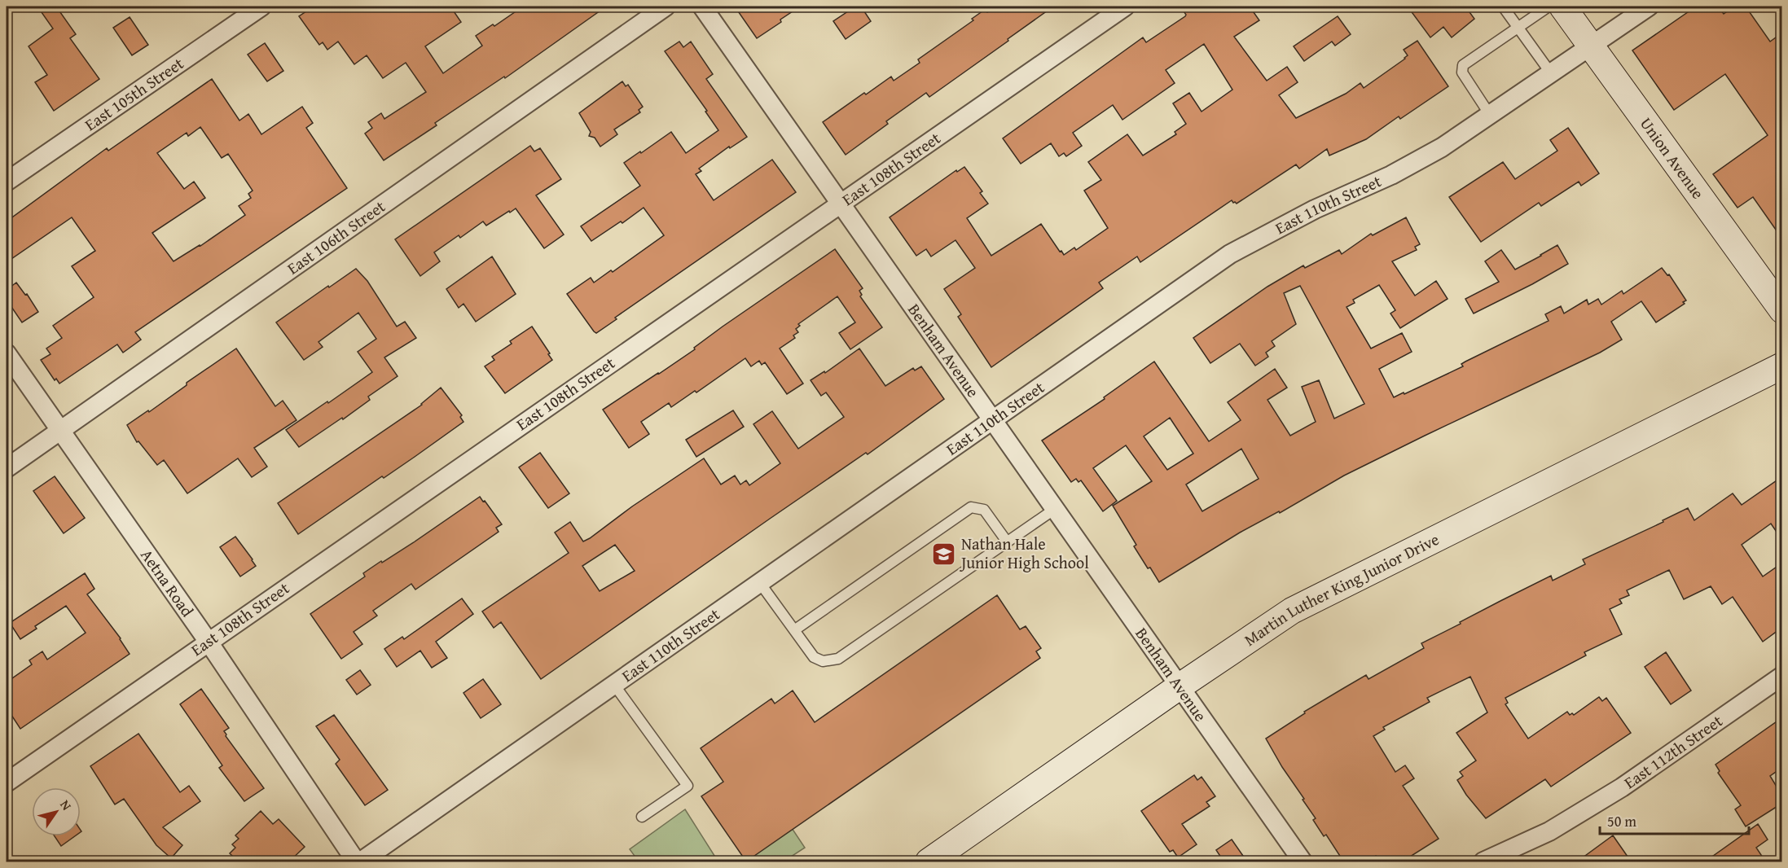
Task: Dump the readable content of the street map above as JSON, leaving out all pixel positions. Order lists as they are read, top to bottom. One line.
{"streets":{"street":["East 105th Street","Union Avenue","East 108th Street","East 110th Street","East 106th Street","Benham Avenue","Aetna Road","Martin Luther King Junior Drive","East 112th Street"]},"crossings":[["Union Avenue","East 110th Street"],["East 108th Street","Benham Avenue"],["East 108th Street","Aetna Road"],["East 110th Street","Benham Avenue"],["East 106th Street","Aetna Road"],["Benham Avenue","Martin Luther King Junior Drive"]],"places":{"school or university":["Nathan Hale Junior High School"]},"scale_bar":"50 m","north":"top right"}
